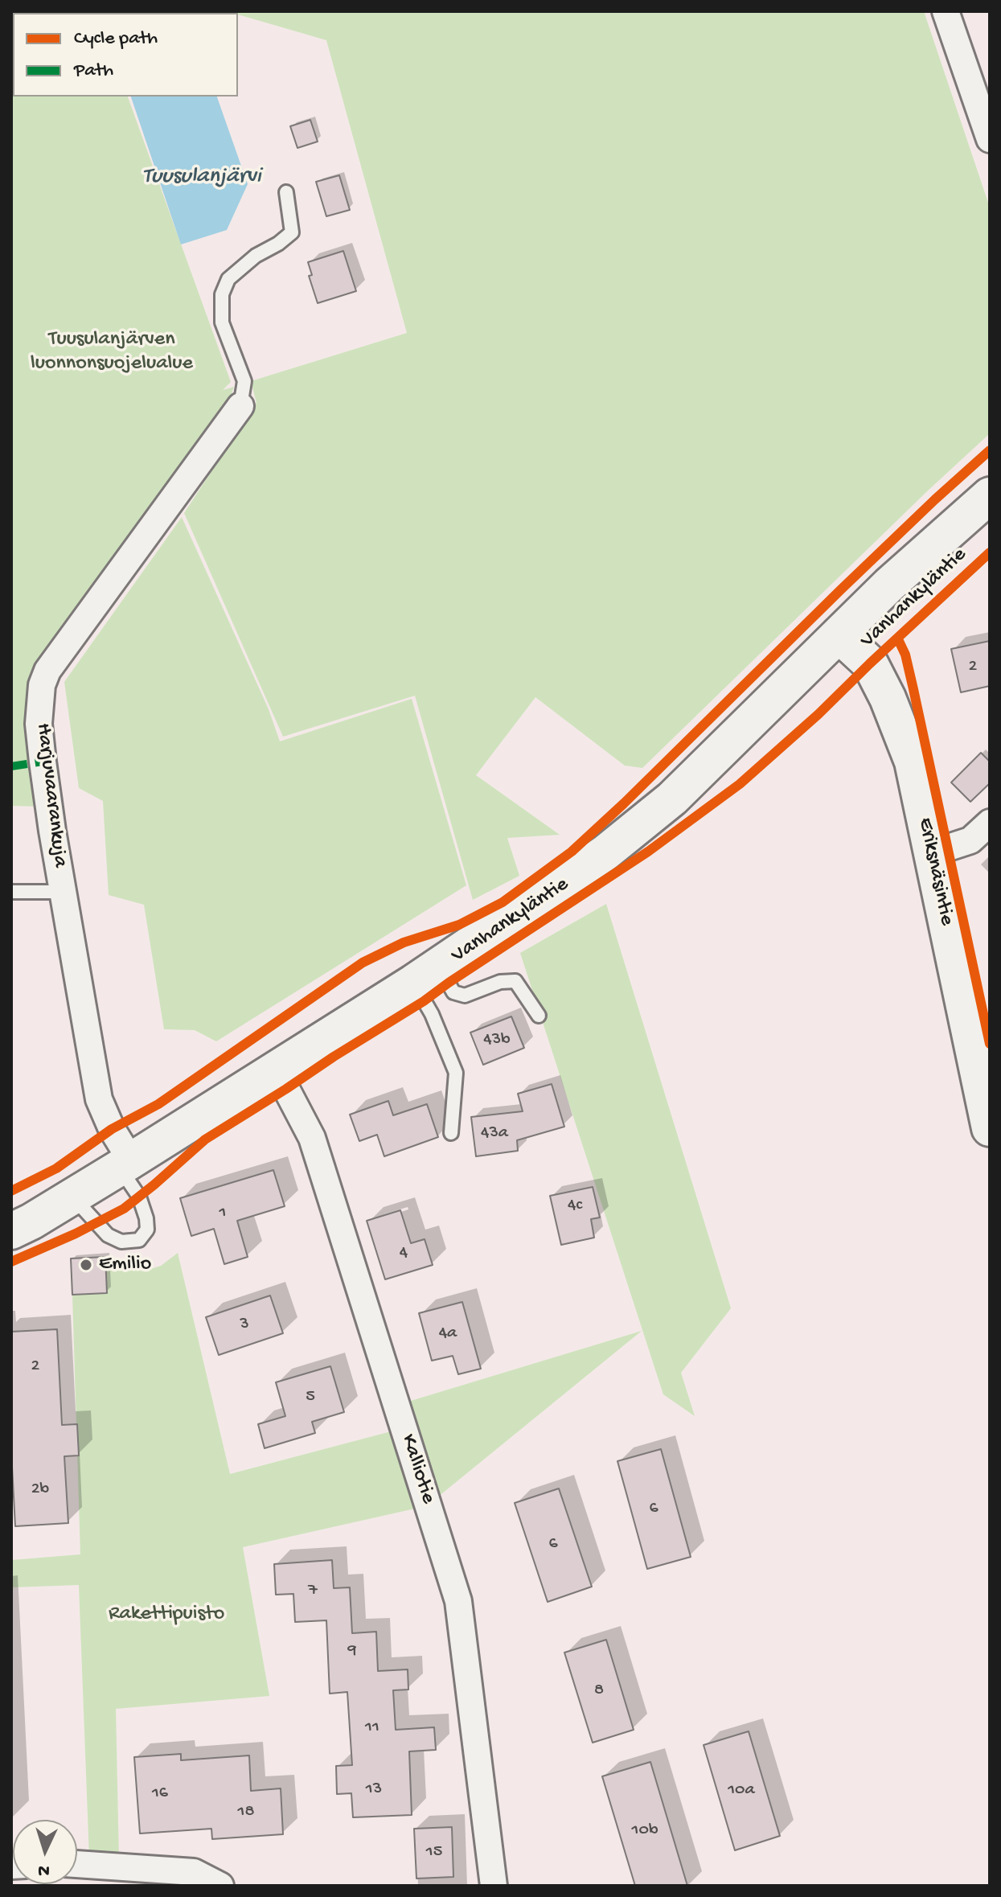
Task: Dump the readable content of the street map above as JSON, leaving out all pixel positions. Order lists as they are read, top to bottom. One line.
{"streets":{"street":["Vanhankyläntie","Harjuvaarankuja","Eriksnäsintie","Kalliotie"]},"crossings":[["Vanhankyläntie","Harjuvaarankuja"],["Vanhankyläntie","Eriksnäsintie"],["Vanhankyläntie","Kalliotie"]],"water":["Tuusulanjärvi"],"parks":["Tuusulanjärven luonnonsuojelualue","Rakettipuisto"],"places":["Emilio"],"house_numbers":["2","43b","43a","4c","1","4","3","4a","2","5","2b","6","6","7","9","8","11","13","10a","16","18","10b","15"],"legend":["Cycle path","Path"],"north":"bottom"}
